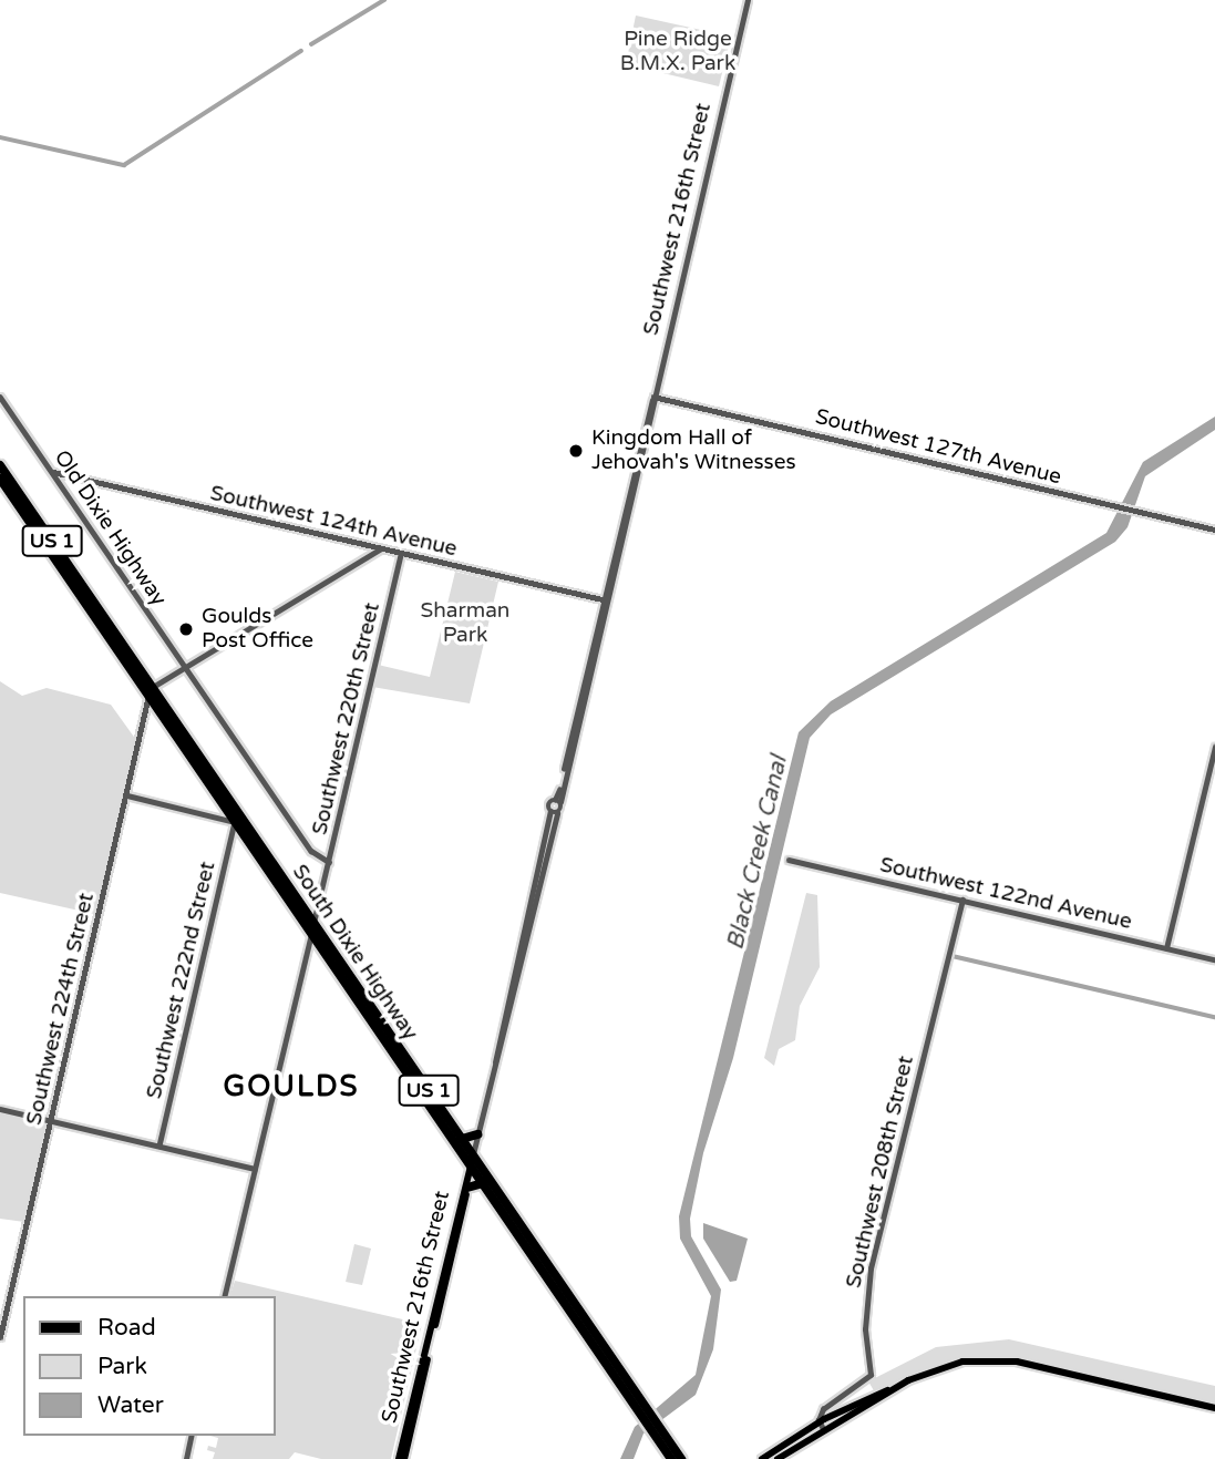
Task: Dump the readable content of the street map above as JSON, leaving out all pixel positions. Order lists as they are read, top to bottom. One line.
{"streets":{"highway":["US 1","South Dixie Highway"],"main road":["Southwest 216th Street"],"street":["Southwest 127th Avenue","Southwest 124th Avenue","Old Dixie Highway","Southwest 220th Street","Southwest 122nd Avenue","Southwest 222nd Street","Southwest 224th Street","Southwest 208th Street"]},"crossings":[["Southwest 216th Street","Southwest 127th Avenue"],["Southwest 216th Street","Southwest 124th Avenue"],["Southwest 216th Street","South Dixie Highway"],["Southwest 124th Avenue","Old Dixie Highway"],["Southwest 124th Avenue","Southwest 220th Street"],["Old Dixie Highway","Southwest 220th Street"],["Southwest 220th Street","South Dixie Highway"],["Southwest 122nd Avenue","Southwest 208th Street"],["South Dixie Highway","Southwest 222nd Street"],["South Dixie Highway","Southwest 224th Street"]],"districts":["GOULDS"],"water":["Black Creek Canal"],"parks":["Pine Ridge B.M.X. Park","Sharman Park"],"places":["Kingdom Hall of Jehovah's Witnesses","Goulds Post Office"],"legend":["Road","Park","Water"]}
